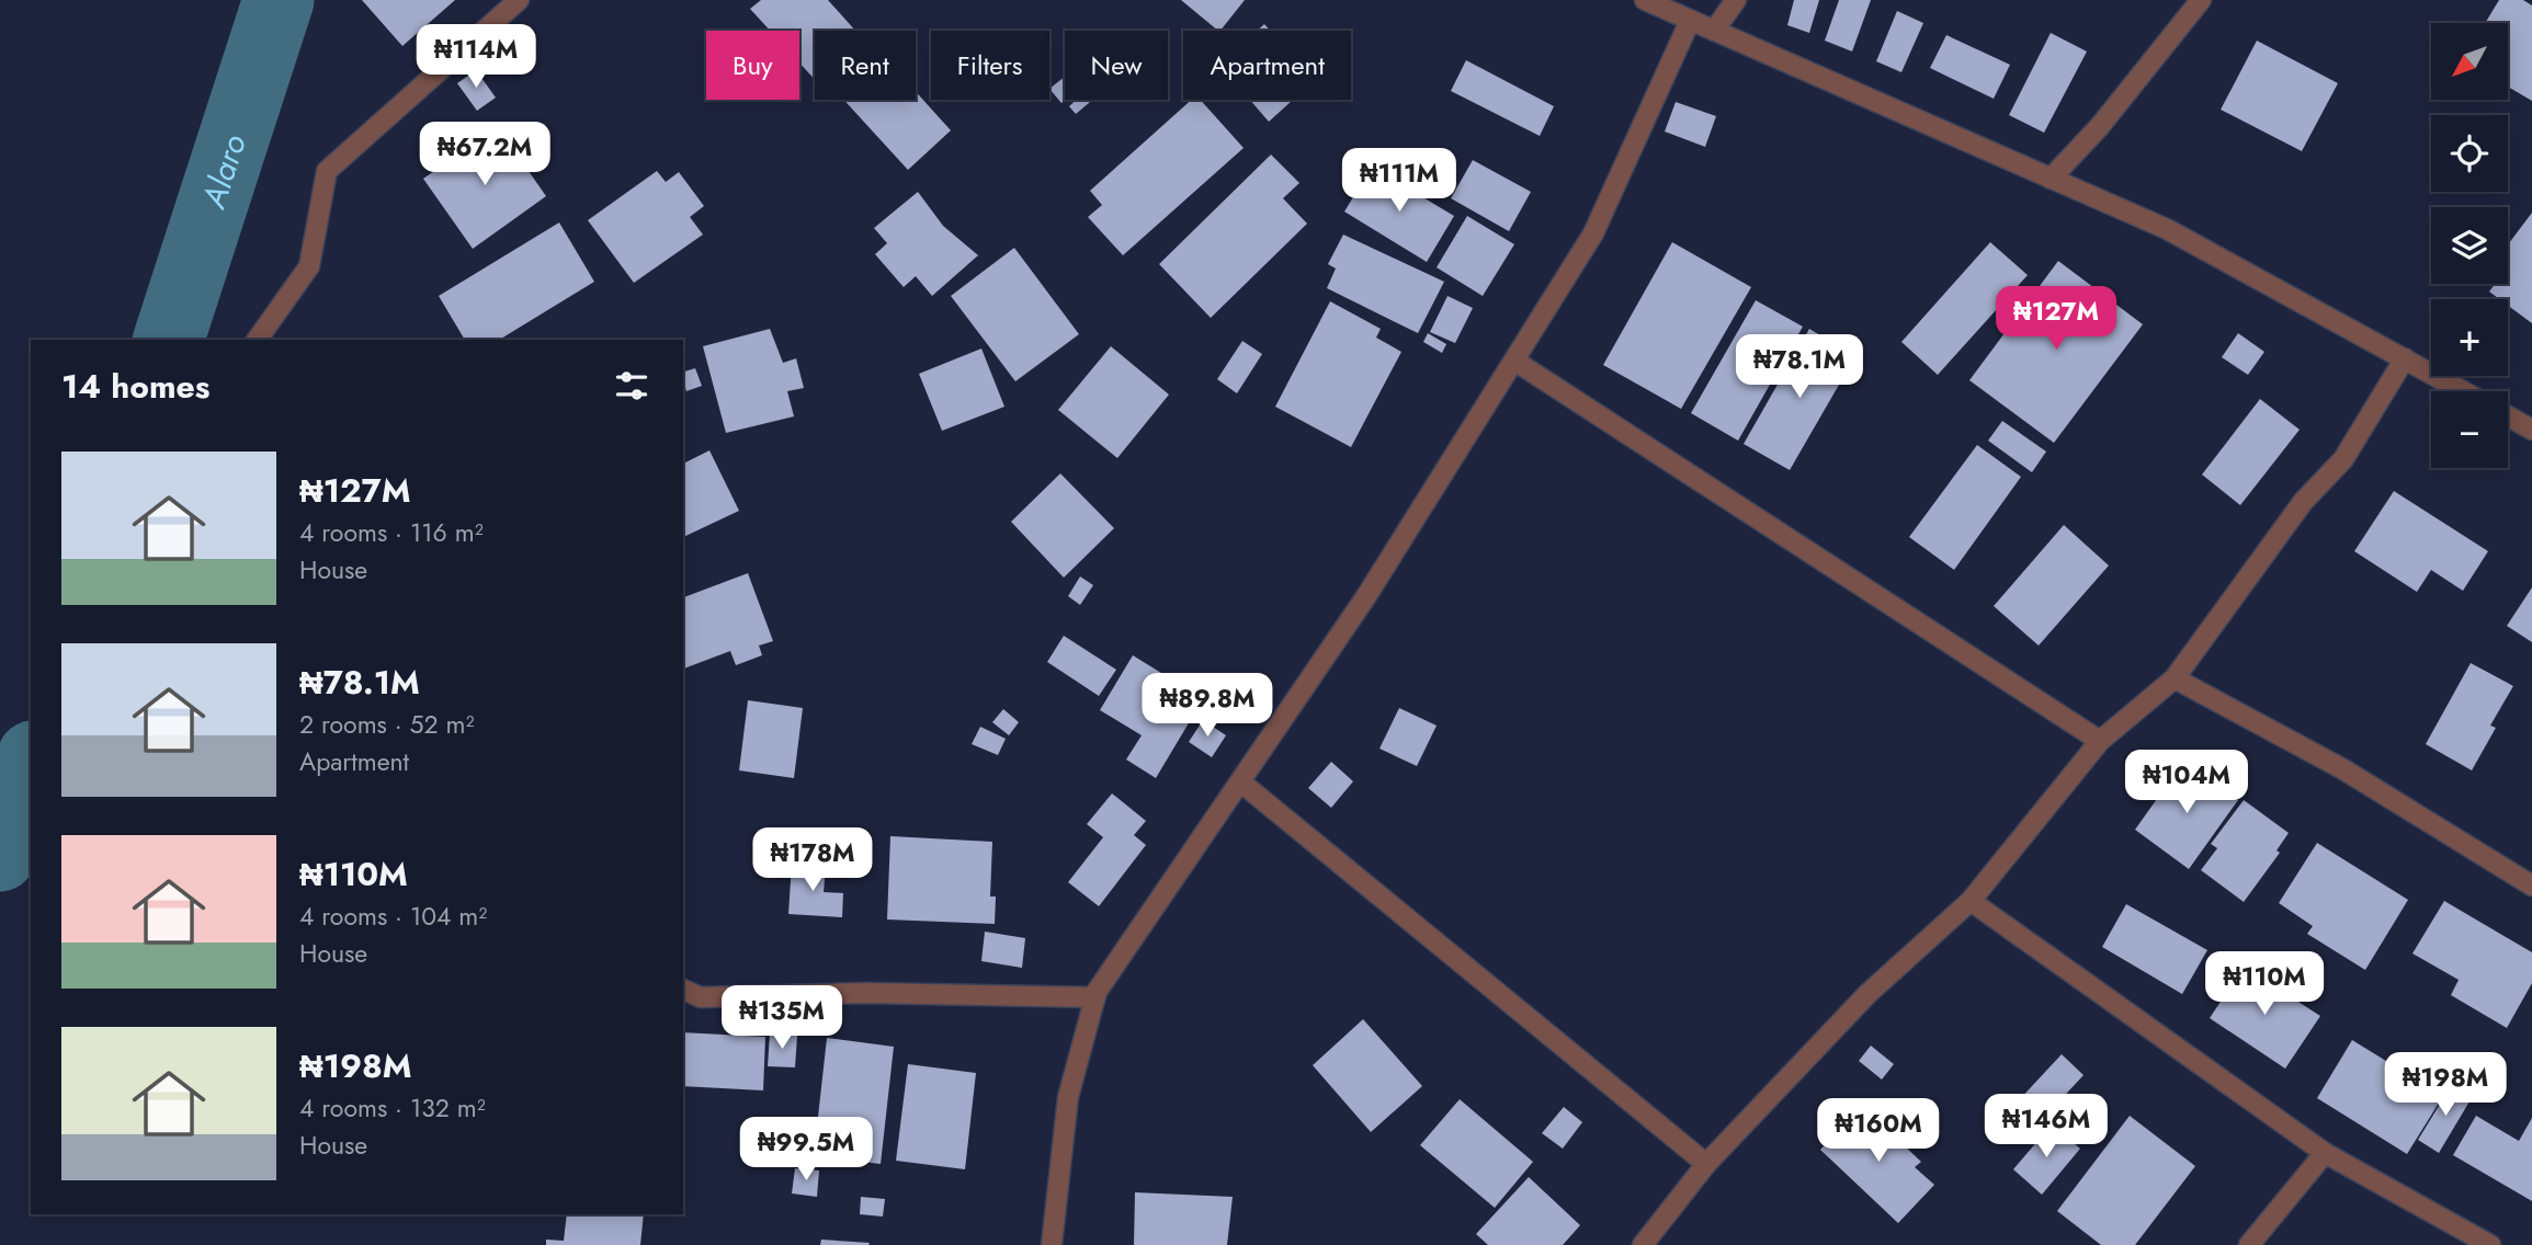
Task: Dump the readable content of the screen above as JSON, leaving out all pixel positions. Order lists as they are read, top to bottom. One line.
{"water":["Alaro"],"north":"bottom left","page":{"map_buttons":["+","−"],"price":["₦114M","₦67.2M","₦111M","₦127M","₦78.1M","₦89.8M","₦104M","₦178M","₦110M","₦135M","₦198M","₦146M","₦160M","₦99.5M"],"chip":["Buy","Rent","Filters","New","Apartment"],"heading":"14 homes","list":[{"name":"₦127M","note":"4 rooms · 116 m² · House"},{"name":"₦78.1M","note":"2 rooms · 52 m² · Apartment"},{"name":"₦110M","note":"4 rooms · 104 m² · House"},{"name":"₦198M","note":"4 rooms · 132 m² · House"}]}}
